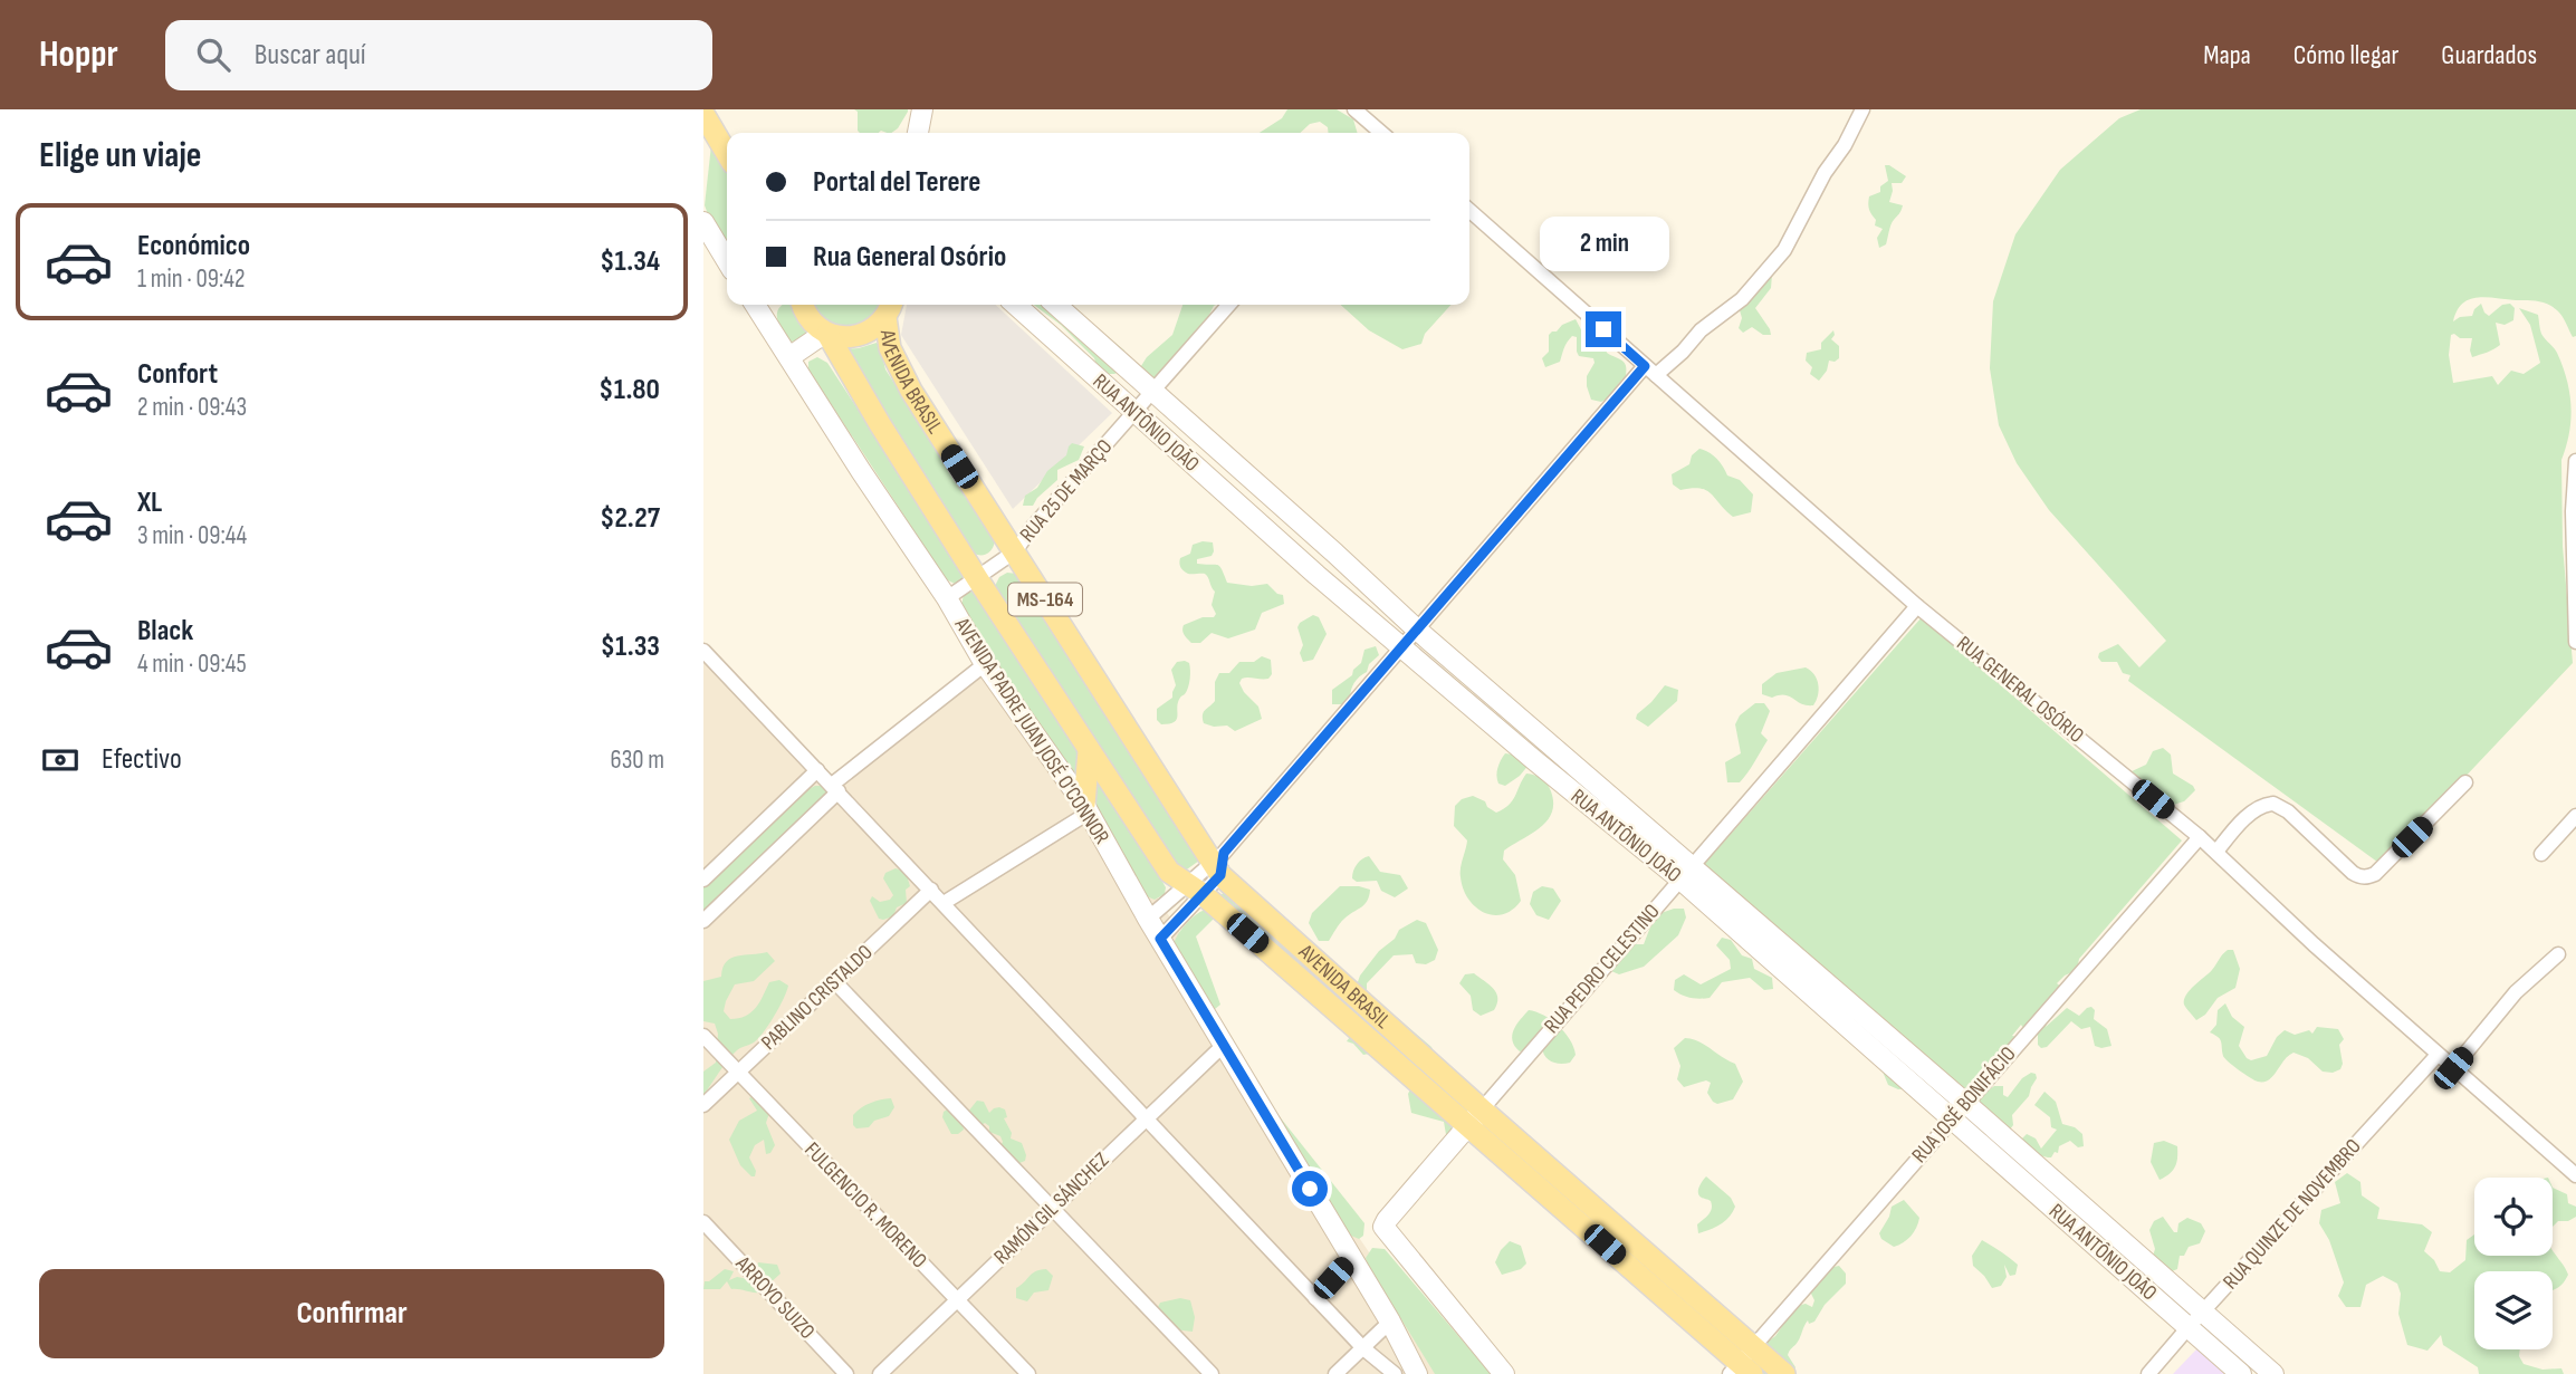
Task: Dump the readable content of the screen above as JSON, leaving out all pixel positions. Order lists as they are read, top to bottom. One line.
{"streets":{"main road":["AVENIDA BRASIL","RUA ANTÔNIO JOÃO","MS-164","AVENIDA PADRE JUAN JOSÉ O'CONNOR","RUA PEDRO CELESTINO"],"street":["RUA 25 DE MARÇO","RUA GENERAL OSÓRIO","PABLINO CRISTALDO","RUA JOSÉ BONIFÁCIO","FULGENCIO R. MORENO","RAMÓN GIL SÁNCHEZ","RUA QUINZE DE NOVEMBRO","ARROYO SUIZO"]},"crossings":[["AVENIDA BRASIL","RUA 25 DE MARÇO"],["AVENIDA BRASIL","MS-164"],["AVENIDA BRASIL","RUA PEDRO CELESTINO"],["AVENIDA BRASIL","RUA JOSÉ BONIFÁCIO"],["RUA ANTÔNIO JOÃO","RUA 25 DE MARÇO"],["RUA ANTÔNIO JOÃO","RUA PEDRO CELESTINO"],["RUA ANTÔNIO JOÃO","RUA JOSÉ BONIFÁCIO"],["RUA ANTÔNIO JOÃO","RUA QUINZE DE NOVEMBRO"],["RUA 25 DE MARÇO","AVENIDA PADRE JUAN JOSÉ O'CONNOR"],["RUA GENERAL OSÓRIO","RUA PEDRO CELESTINO"],["RUA GENERAL OSÓRIO","RUA JOSÉ BONIFÁCIO"],["RUA GENERAL OSÓRIO","RUA QUINZE DE NOVEMBRO"],["AVENIDA PADRE JUAN JOSÉ O'CONNOR","RAMÓN GIL SÁNCHEZ"],["PABLINO CRISTALDO","FULGENCIO R. MORENO"],["FULGENCIO R. MORENO","RAMÓN GIL SÁNCHEZ"]],"page":{"header":"Hoppr","search":"Buscar aquí","nav":["Mapa","Cómo llegar","Guardados"],"heading":"Elige un viaje","banner":["Portal del Terere","Rua General Osório"],"list":[{"name":"Económico","note":"1 min · 09:42","value":"$1.34"},{"name":"Confort","note":"2 min · 09:43","value":"$1.80"},{"name":"XL","note":"3 min · 09:44","value":"$2.27"},{"name":"Black","note":"4 min · 09:45","value":"$1.33"}],"bubble":"2 min","pay":["Efectivo","630 m"],"buttons":"Confirmar"}}
